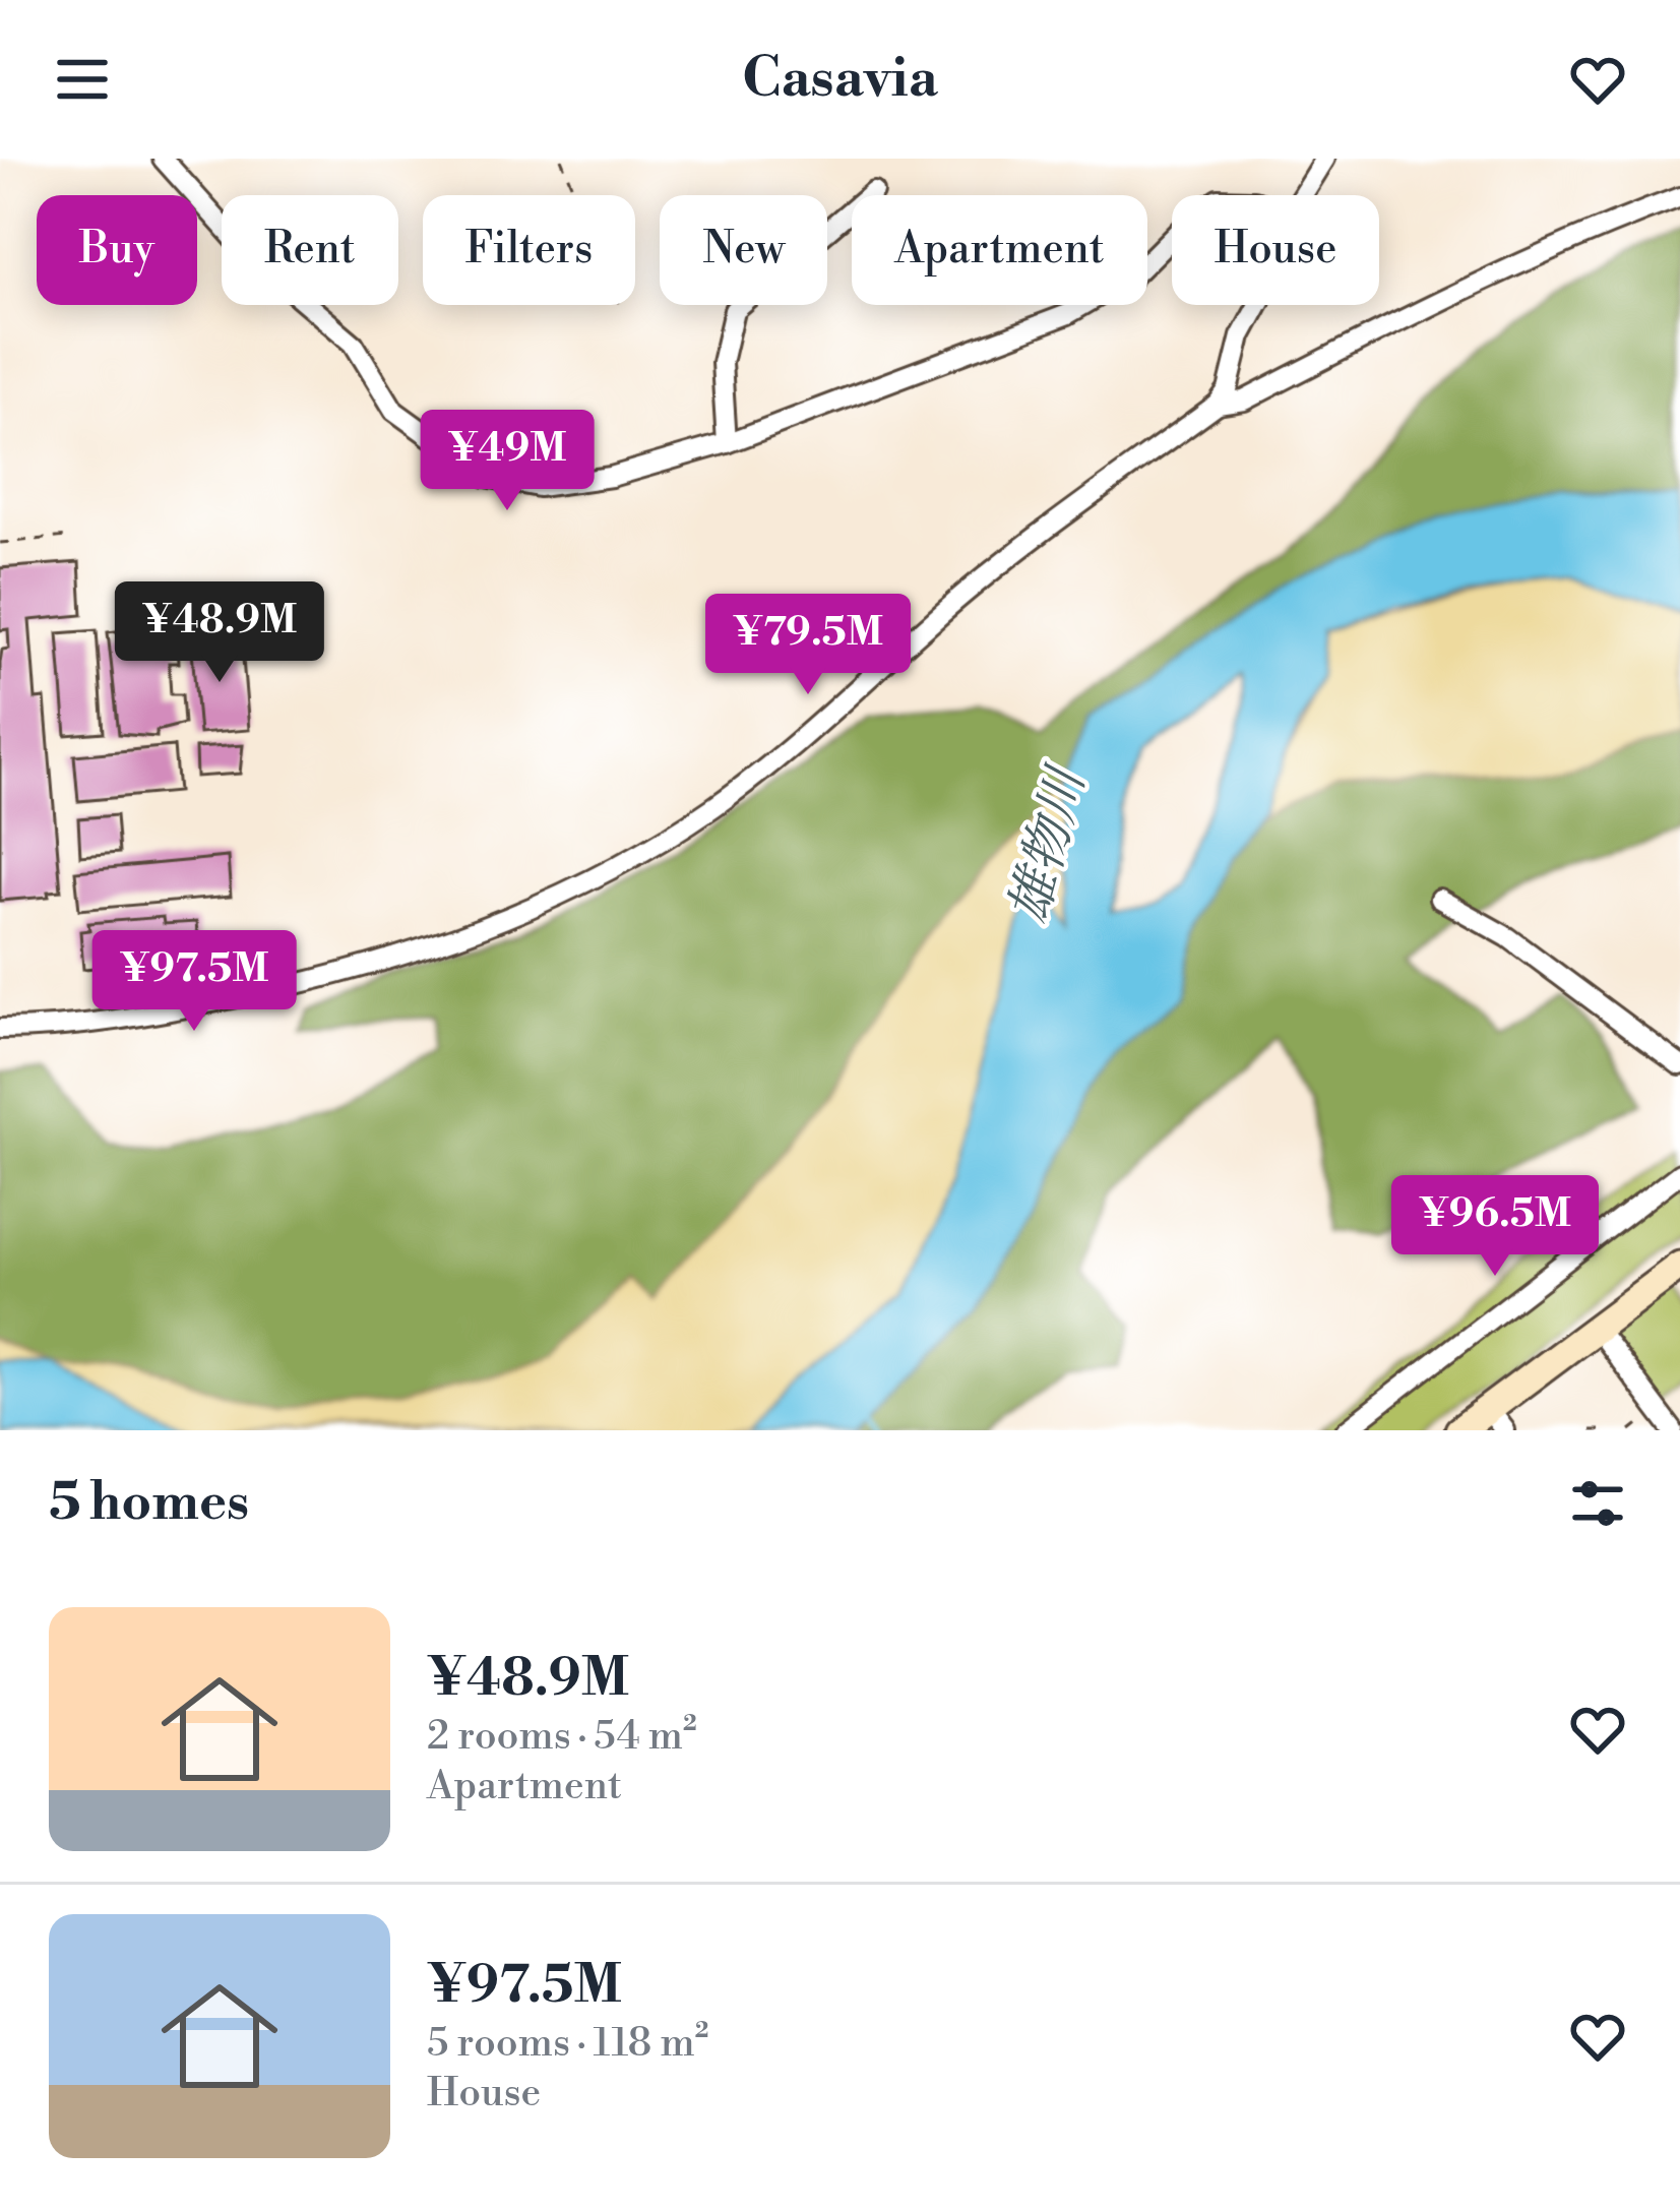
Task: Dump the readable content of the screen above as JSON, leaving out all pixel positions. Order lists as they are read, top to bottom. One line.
{"water":["雄物川"],"page":{"header":"Casavia","chip":["Buy","Rent","Filters","New","Apartment","House"],"price":["¥49M","¥48.9M","¥79.5M","¥97.5M","¥96.5M"],"heading":"5 homes","list":[{"name":"¥48.9M","note":"2 rooms · 54 m² · Apartment"},{"name":"¥97.5M","note":"5 rooms · 118 m² · House"}]}}
